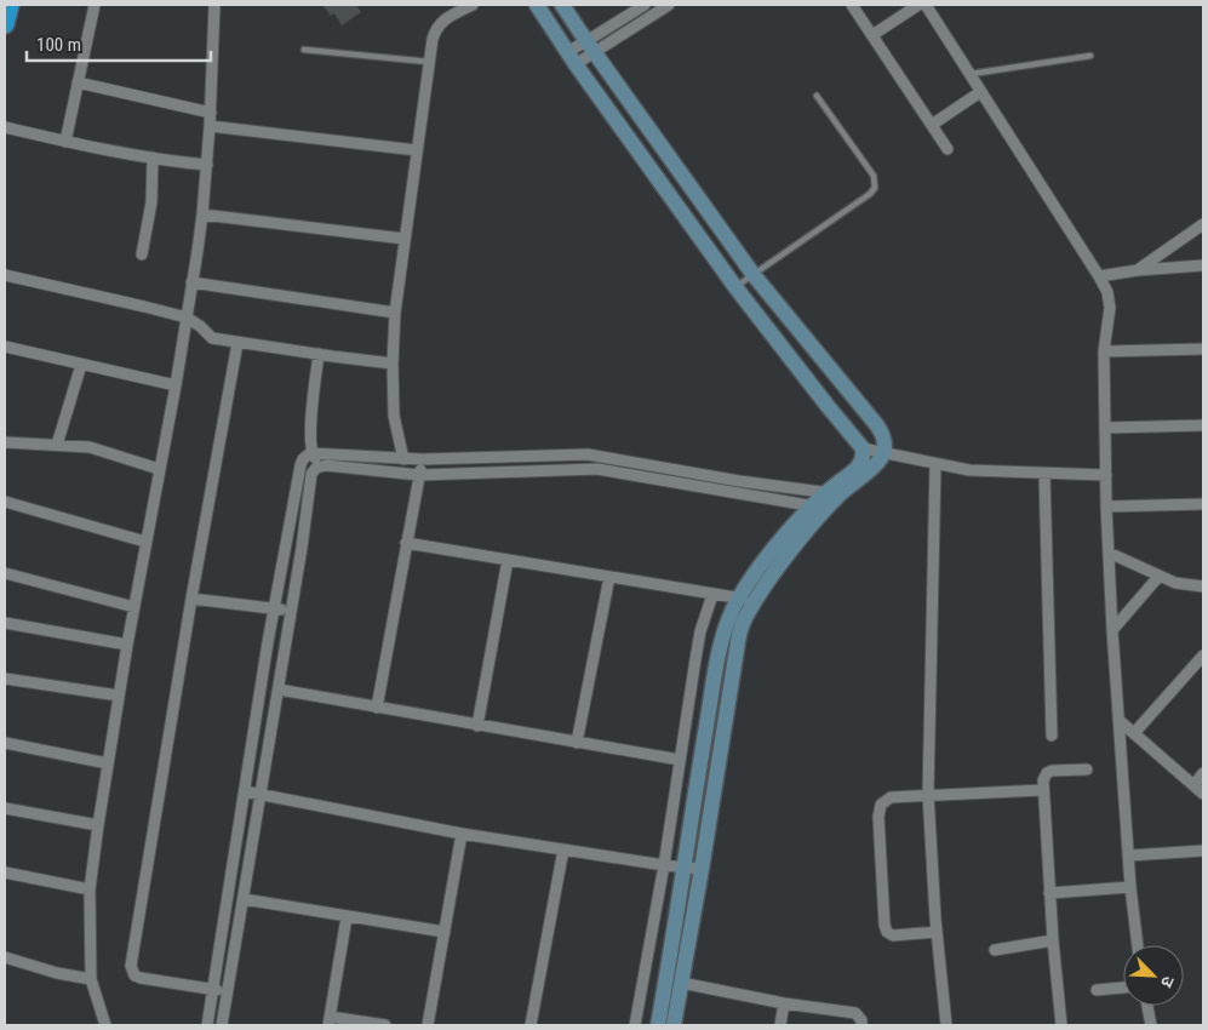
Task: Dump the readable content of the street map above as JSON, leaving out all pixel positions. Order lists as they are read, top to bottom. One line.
{"scale_bar":"100 m","north":"bottom right"}
